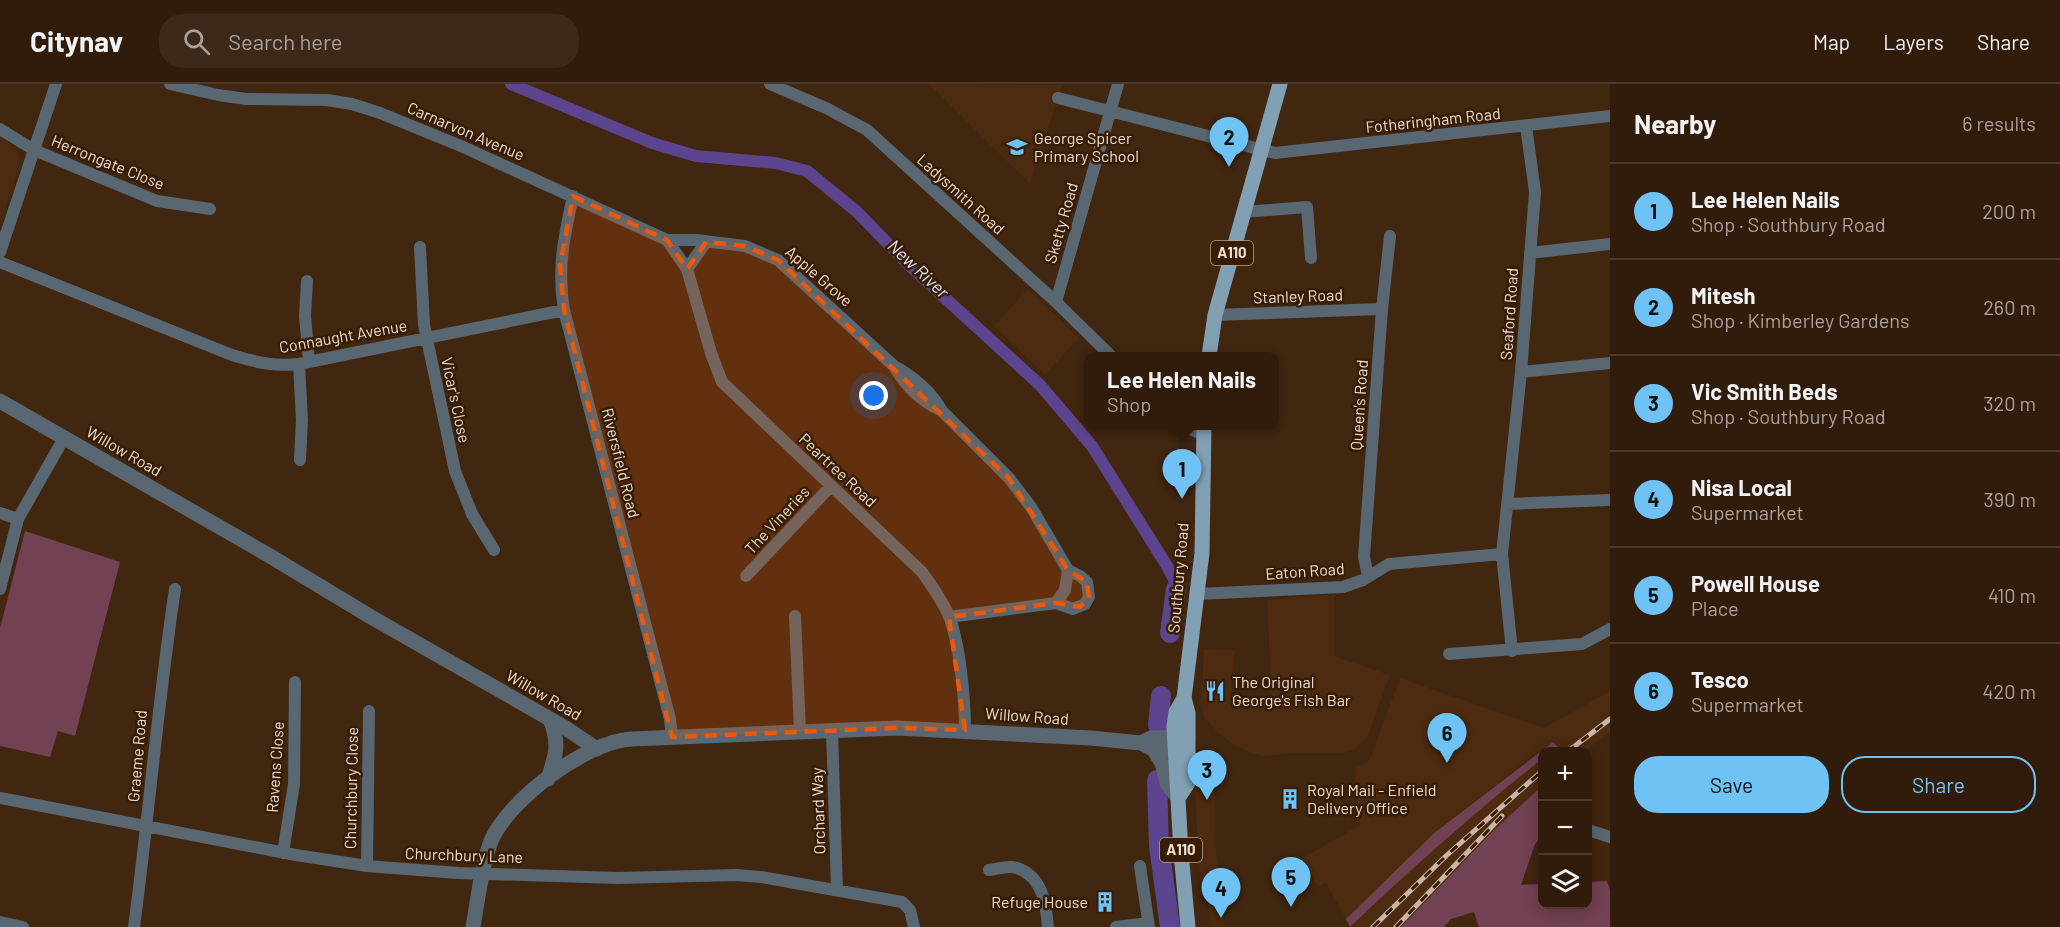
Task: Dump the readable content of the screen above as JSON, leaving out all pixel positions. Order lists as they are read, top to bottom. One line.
{"streets":{"main road":["A110","Southbury Road"],"street":["Fotheringham Road","Carnarvon Avenue","Herrongate Close","Ladysmith Road","Sketty Road","Apple Grove","Stanley Road","Seaford Road","Connaught Avenue","Vicar's Close","Queen's Road","Willow Road","Riversfield Road","Peartree Road","The Vineries","Eaton Road","Graeme Road","Ravens Close","Churchbury Close","Orchard Way","Churchbury Lane"]},"crossings":[["Fotheringham Road","A110"],["Fotheringham Road","Seaford Road"],["Carnarvon Avenue","Apple Grove"],["Carnarvon Avenue","Riversfield Road"],["Carnarvon Avenue","Peartree Road"],["Ladysmith Road","Sketty Road"],["A110","Stanley Road"],["Apple Grove","Peartree Road"],["Stanley Road","Queen's Road"],["Connaught Avenue","Vicar's Close"],["Connaught Avenue","Riversfield Road"],["Queen's Road","Eaton Road"],["Willow Road","Riversfield Road"],["Willow Road","Peartree Road"],["Willow Road","Southbury Road"],["Willow Road","Orchard Way"],["Peartree Road","The Vineries"],["Eaton Road","Southbury Road"],["Graeme Road","Churchbury Lane"],["Ravens Close","Churchbury Lane"],["Churchbury Close","Churchbury Lane"],["Orchard Way","Churchbury Lane"]],"water":["New River"],"places":{"school or university":["George Spicer Primary School"],"restaurant":["The Original George's Fish Bar"],"building":["Royal Mail - Enfield Delivery Office","Refuge House"]},"page":{"header":"Citynav","search":"Search here","nav":["Map","Layers","Share"],"heading":["Nearby","6 results"],"pins":["2","1","6","3","5","4"],"list":[{"mark":"1","name":"Lee Helen Nails","note":"Shop · Southbury Road","value":"200 m"},{"mark":"2","name":"Mitesh","note":"Shop · Kimberley Gardens","value":"260 m"},{"mark":"3","name":"Vic Smith Beds","note":"Shop · Southbury Road","value":"320 m"},{"mark":"4","name":"Nisa Local","note":"Supermarket","value":"390 m"},{"mark":"5","name":"Powell House","note":"Place","value":"410 m"},{"mark":"6","name":"Tesco","note":"Supermarket","value":"420 m"}],"popup":["Lee Helen Nails","Shop"],"buttons":["Save","Share"],"map_buttons":["+","−"]}}
